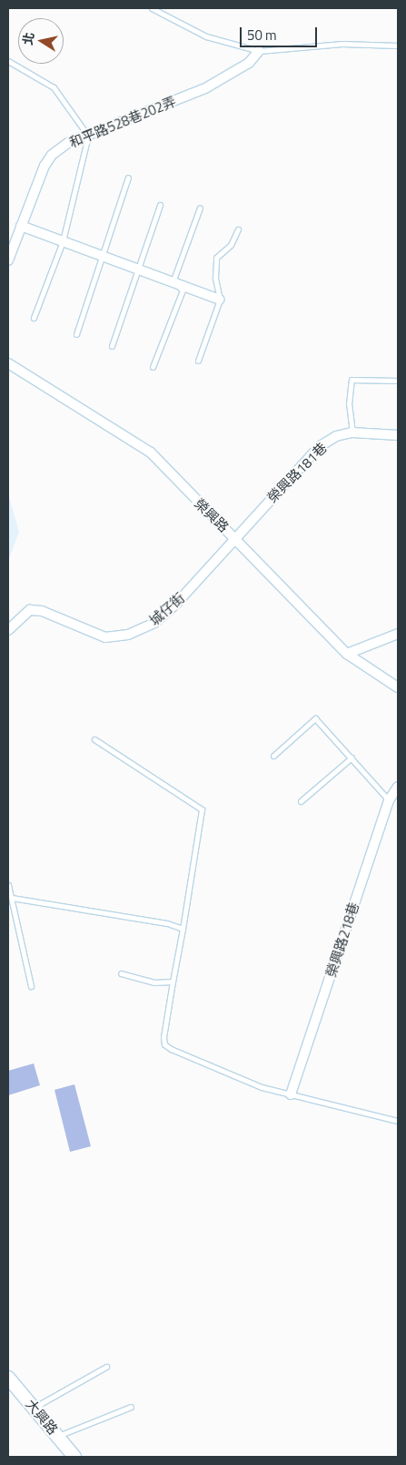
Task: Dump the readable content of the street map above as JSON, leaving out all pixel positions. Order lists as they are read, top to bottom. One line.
{"streets":{"street":["和平路528巷202弄","榮興路181巷","榮興路","城仔街","榮興路218巷","大興路"]},"crossings":[["榮興路181巷","榮興路"],["榮興路181巷","城仔街"],["榮興路","城仔街"]],"scale_bar":"50 m","north":"left"}
